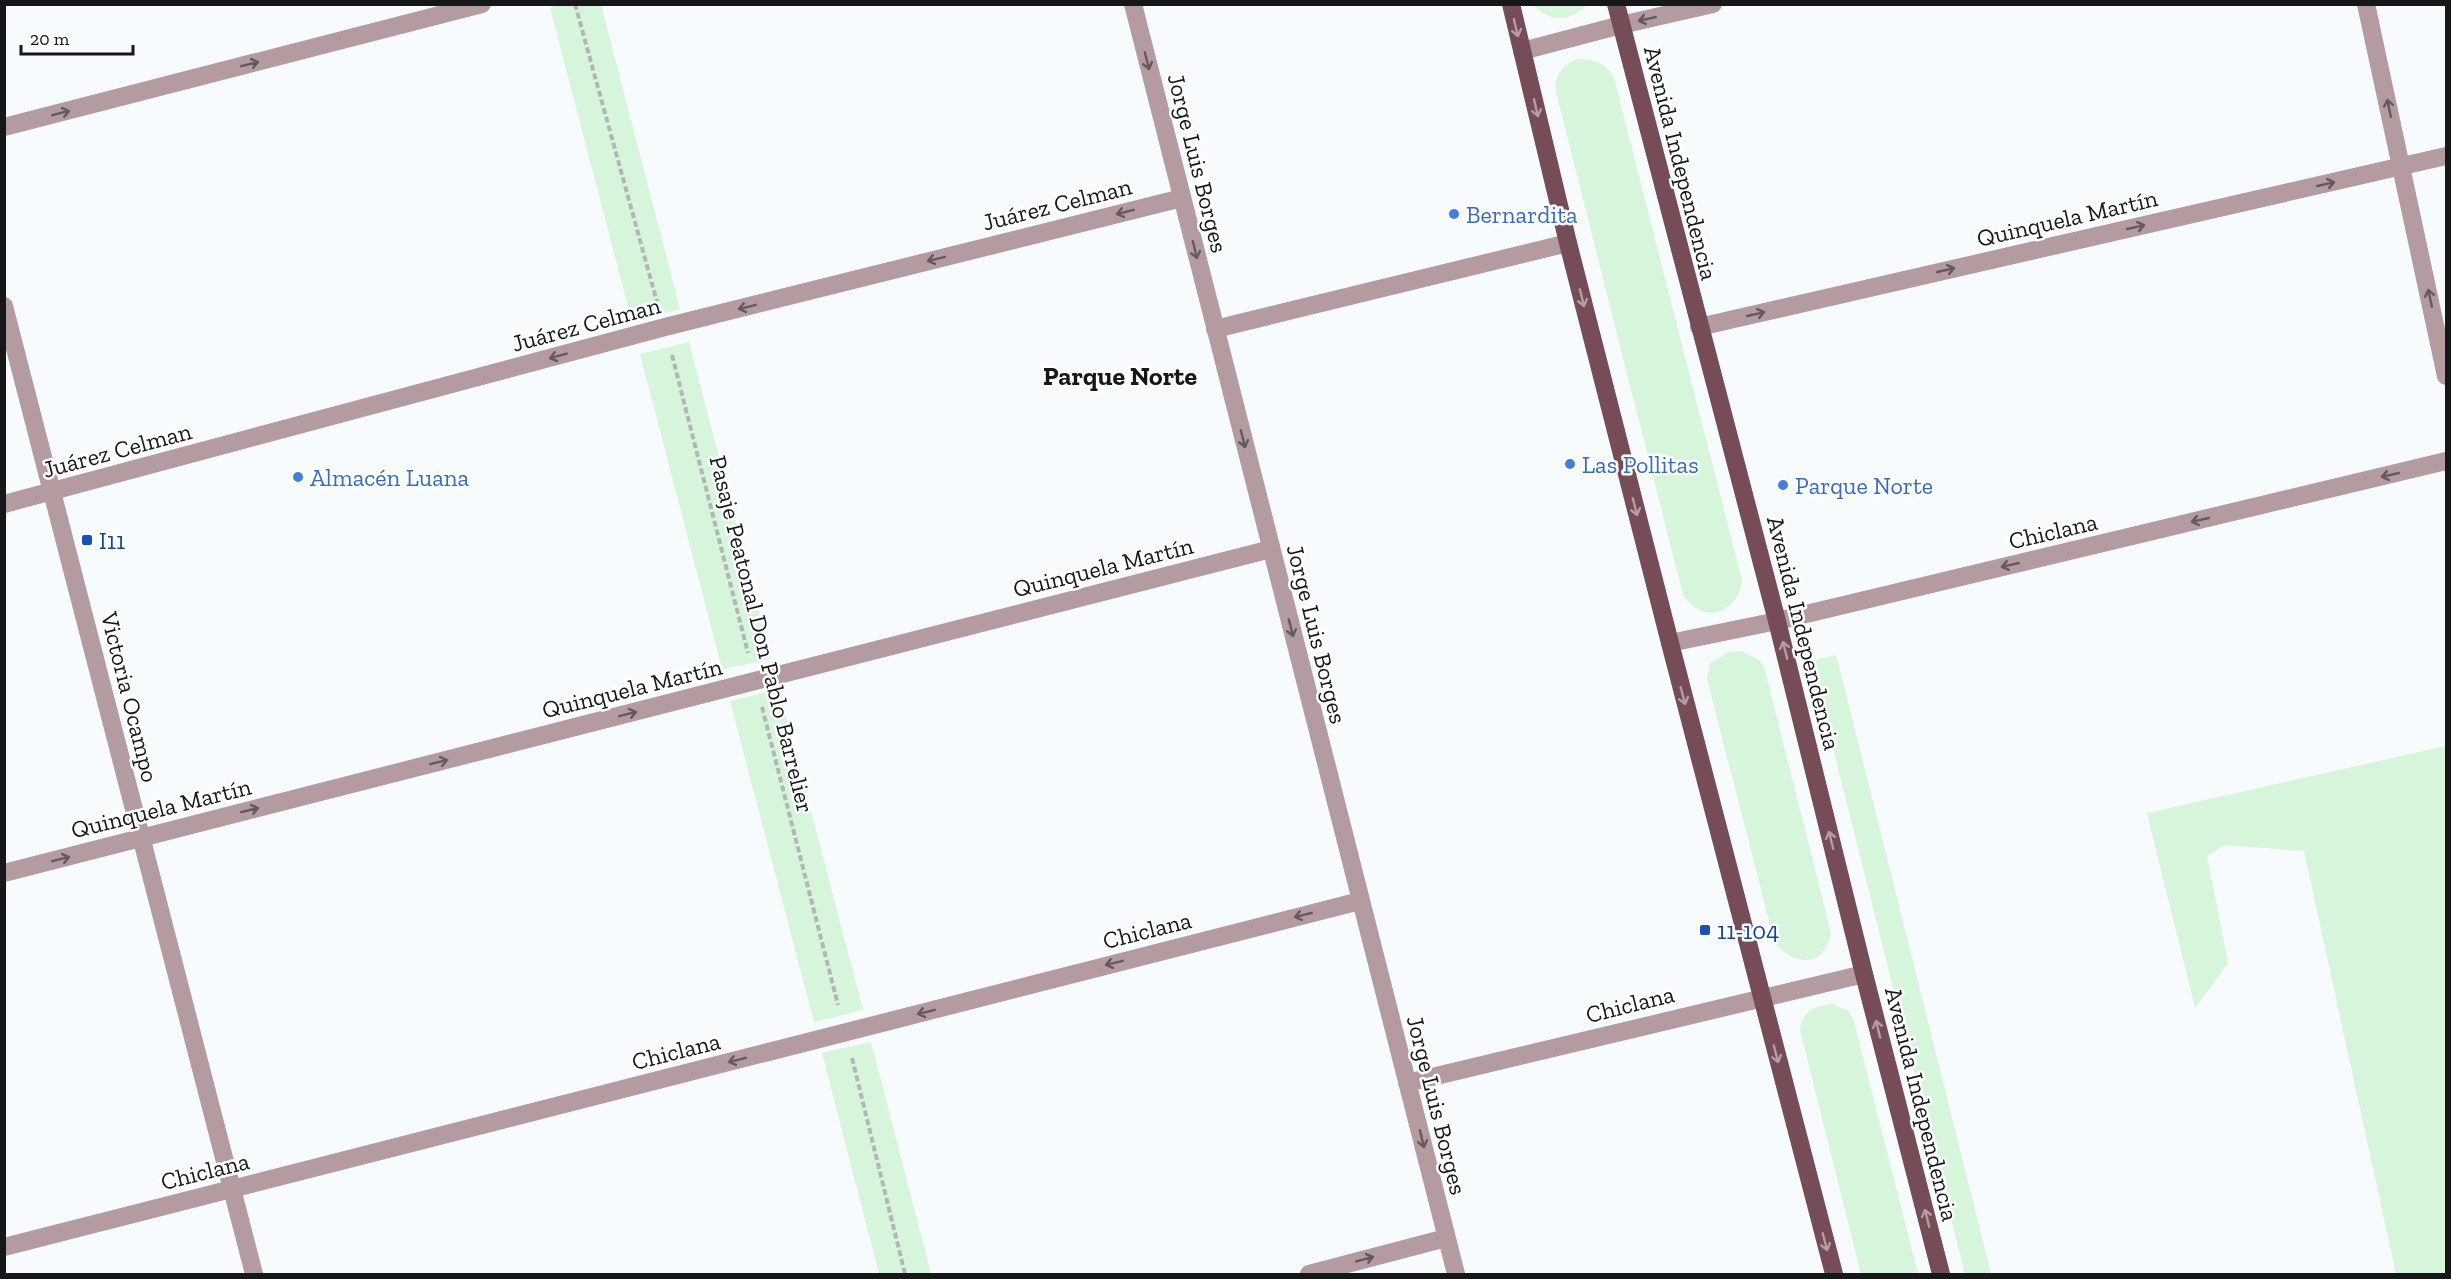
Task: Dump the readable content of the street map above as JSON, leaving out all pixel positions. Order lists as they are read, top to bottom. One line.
{"streets":{"main road":["Avenida Independencia"],"street":["Jorge Luis Borges","Juárez Celman","Quinquela Martín","Chiclana","Victoria Ocampo"],"path":["Pasaje Peatonal Don Pablo Barrelier"]},"crossings":[["Jorge Luis Borges","Juárez Celman"],["Jorge Luis Borges","Quinquela Martín"],["Jorge Luis Borges","Chiclana"],["Avenida Independencia","Quinquela Martín"],["Avenida Independencia","Chiclana"],["Juárez Celman","Pasaje Peatonal Don Pablo Barrelier"],["Juárez Celman","Victoria Ocampo"],["Quinquela Martín","Pasaje Peatonal Don Pablo Barrelier"],["Quinquela Martín","Victoria Ocampo"],["Chiclana","Pasaje Peatonal Don Pablo Barrelier"],["Chiclana","Victoria Ocampo"]],"one_way":["Jorge Luis Borges","Juárez Celman","Quinquela Martín","Chiclana"],"districts":["Parque Norte"],"places":{"other":["Bernardita","Las Pollitas","Almacén Luana","Parque Norte"],"transit":["I11","11-104"]},"scale_bar":"20 m"}
